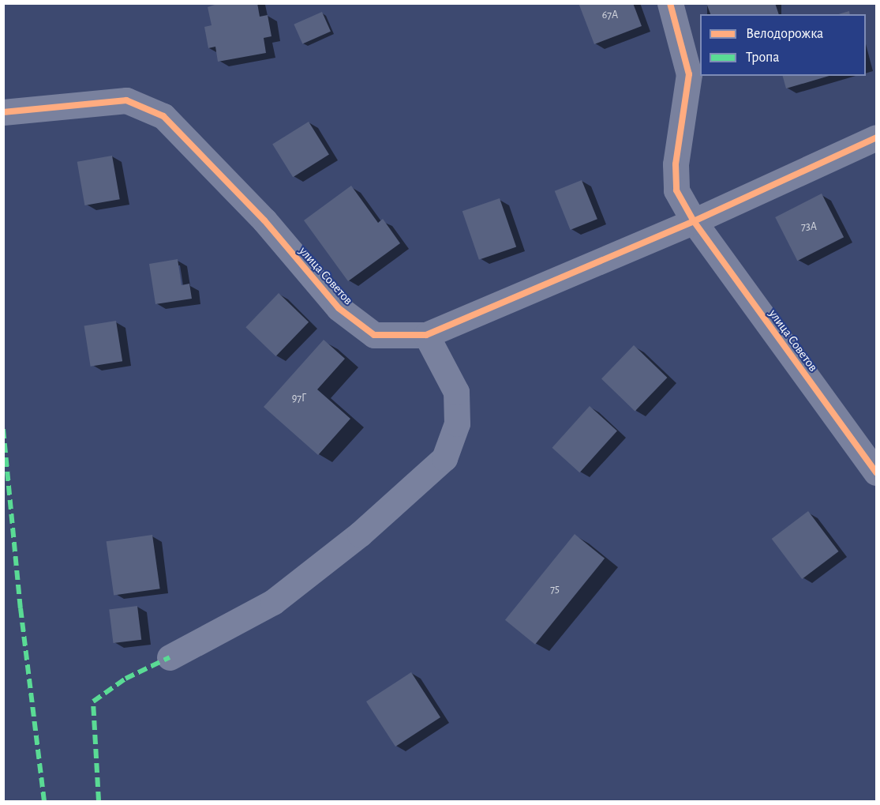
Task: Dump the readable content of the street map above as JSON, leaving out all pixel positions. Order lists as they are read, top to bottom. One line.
{"streets":{"street":["улица Советов"]},"house_numbers":["67А","73А","97Г","75"],"legend":["Велодорожка","Тропа"]}
